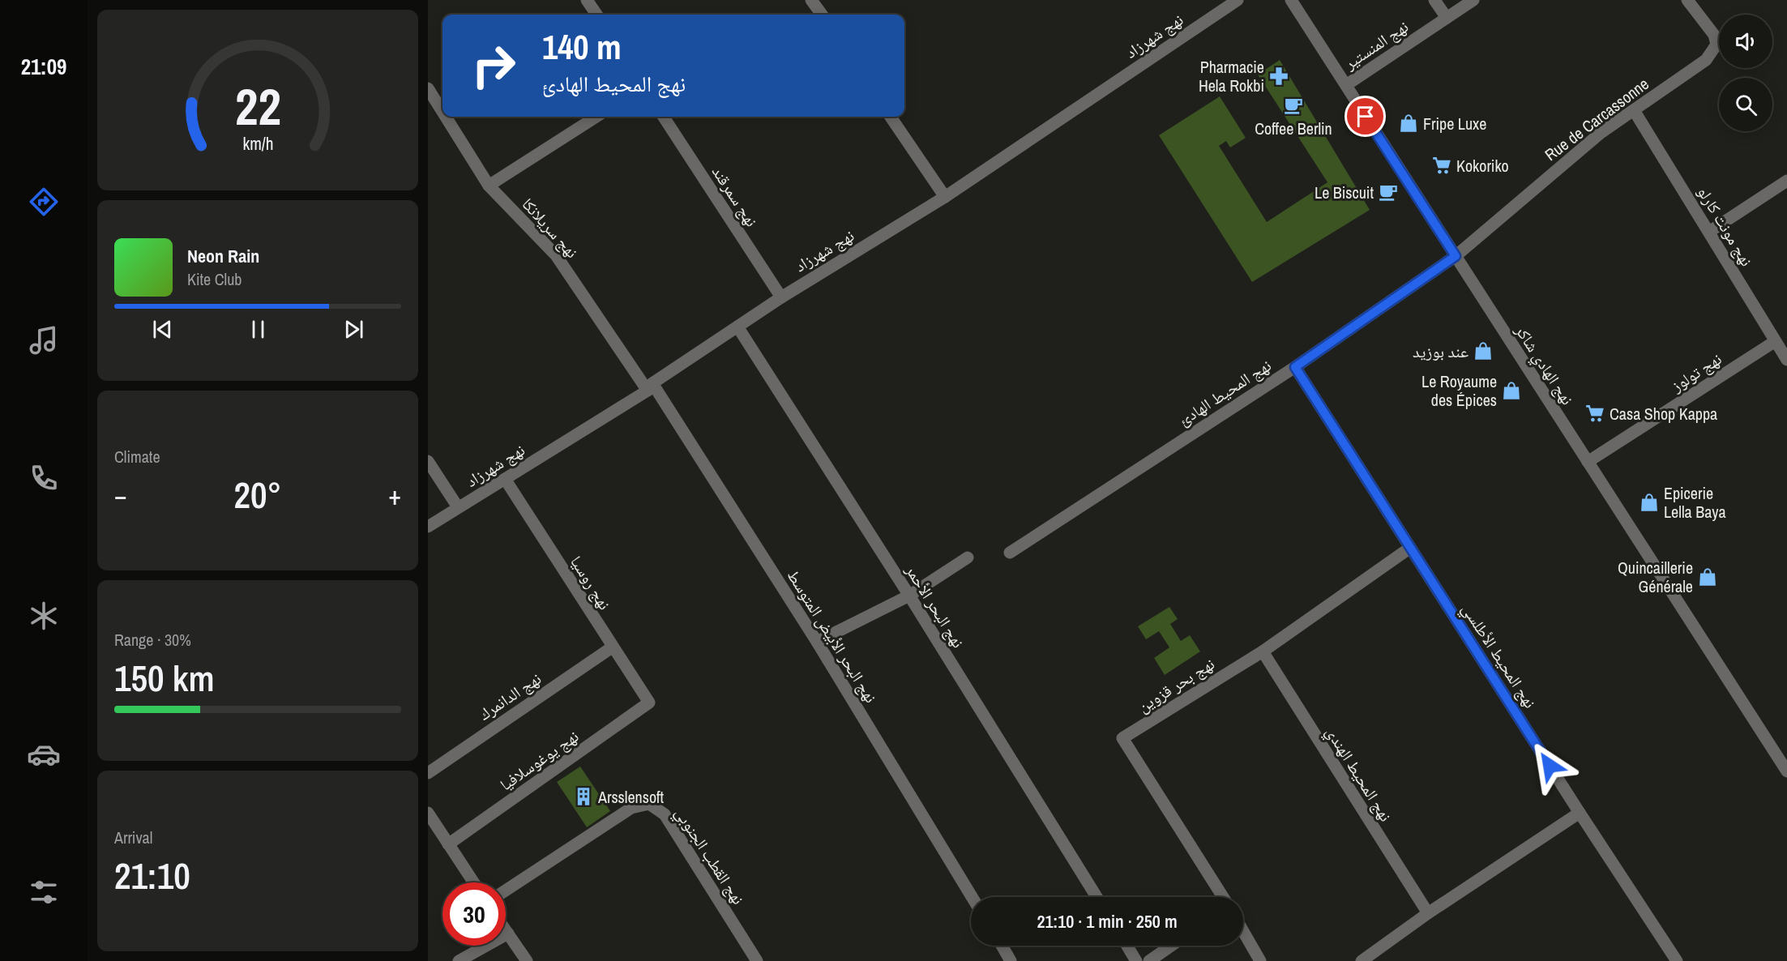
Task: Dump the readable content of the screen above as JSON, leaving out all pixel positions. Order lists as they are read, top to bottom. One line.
{"streets":{"street":["نهج شهرزاد","نهج المنستير","Rue de Carcassonne","نهج سمرقند","نهج مونت كارلو","نهج سريلانكا","نهج الهادي شاكر","نهج تولوز","نهج المحيط الهادئ","نهج روسيا","نهج البحر الأحمر","نهج البحر الأبيض المتوسط","نهج المحيط الأطلسي","نهج بحر قزوين","نهج الدانمرك","نهج يوغوسلافيا","نهج المحيط الهندي","نهج القطب الجنوبي"]},"crossings":[["نهج شهرزاد","نهج سمرقند"],["نهج شهرزاد","نهج سريلانكا"],["نهج شهرزاد","نهج روسيا"],["نهج شهرزاد","نهج البحر الأحمر"],["نهج شهرزاد","نهج البحر الأبيض المتوسط"],["نهج المنستير","نهج الهادي شاكر"],["Rue de Carcassonne","نهج مونت كارلو"],["Rue de Carcassonne","نهج الهادي شاكر"],["Rue de Carcassonne","نهج المحيط الهادئ"],["نهج مونت كارلو","نهج تولوز"],["نهج سريلانكا","نهج البحر الأبيض المتوسط"],["نهج الهادي شاكر","نهج تولوز"],["نهج الهادي شاكر","نهج المحيط الهادئ"],["نهج المحيط الهادئ","نهج المحيط الأطلسي"],["نهج روسيا","نهج الدانمرك"],["نهج روسيا","نهج يوغوسلافيا"],["نهج المحيط الأطلسي","نهج بحر قزوين"],["نهج بحر قزوين","نهج المحيط الهندي"]],"places":{"pharmacy":["Pharmacie Hela Rokbi"],"cafe":["Coffee Berlin","Le Biscuit"],"shop":["Fripe Luxe","عند بوزيد","Le Royaume des Épices","Epicerie Lella Baya","Quincaillerie Générale"],"supermarket":["Kokoriko","Casa Shop Kappa"],"building":["Arsslensoft"]},"page":{"tabs":"21:09","turn":["140 m","نهج المحيط الهادئ"],"song":["Neon Rain","Kite Club"],"tile":["Climate",["Range · 30%","150 km"],["Arrival","21:10"]],"heat":["−","20°","+"],"limit":"30","trip":"21:10 · 1 min · 250 m","gauge":["22","km/h"]}}
